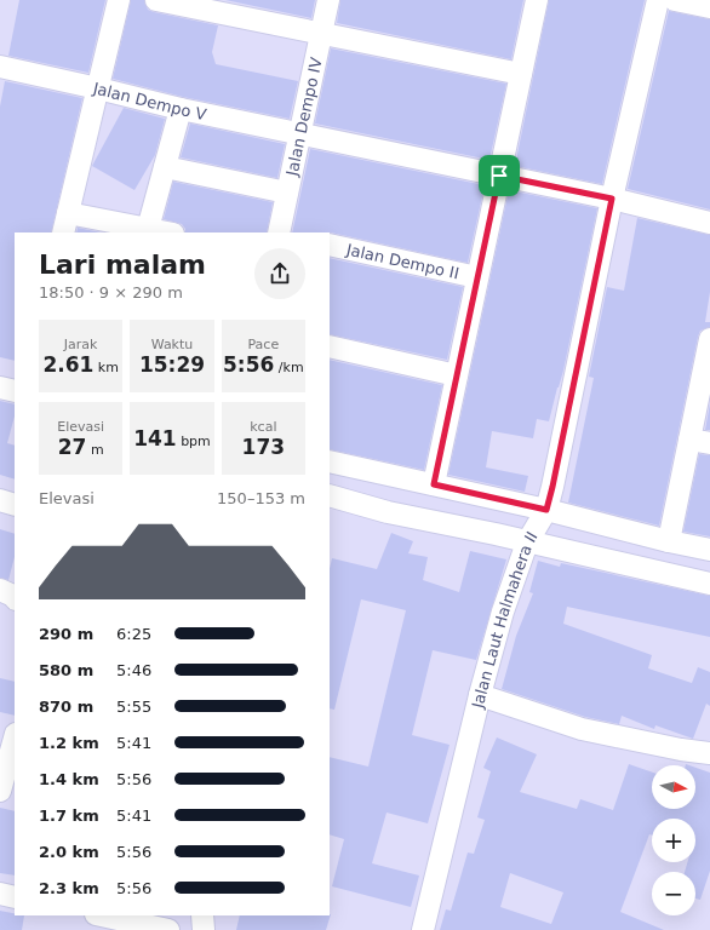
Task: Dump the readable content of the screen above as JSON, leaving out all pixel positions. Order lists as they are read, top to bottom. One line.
{"streets":{"street":["Jalan Dempo V","Jalan Dempo IV","Jalan Dempo II","Jalan Laut Halmahera II"]},"crossings":[["Jalan Dempo V","Jalan Dempo IV"],["Jalan Dempo V","Jalan Laut Halmahera II"]],"north":"right","page":{"heading":["Lari malam","18:50 · 9 × 290 m"],"stats":[["Jarak","2.61 km"],["Waktu","15:29"],["Pace","5:56 /km"],["Elevasi","27 m"],["141 bpm"],["kcal","173"]],"chart":["Elevasi","150–153 m"],"list":[{"name":"290 m","note":"6:25"},{"name":"580 m","note":"5:46"},{"name":"870 m","note":"5:55"},{"name":"1.2 km","note":"5:41"},{"name":"1.4 km","note":"5:56"},{"name":"1.7 km","note":"5:41"},{"name":"2.0 km","note":"5:56"},{"name":"2.3 km","note":"5:56"}],"map_buttons":["+","−"]}}
